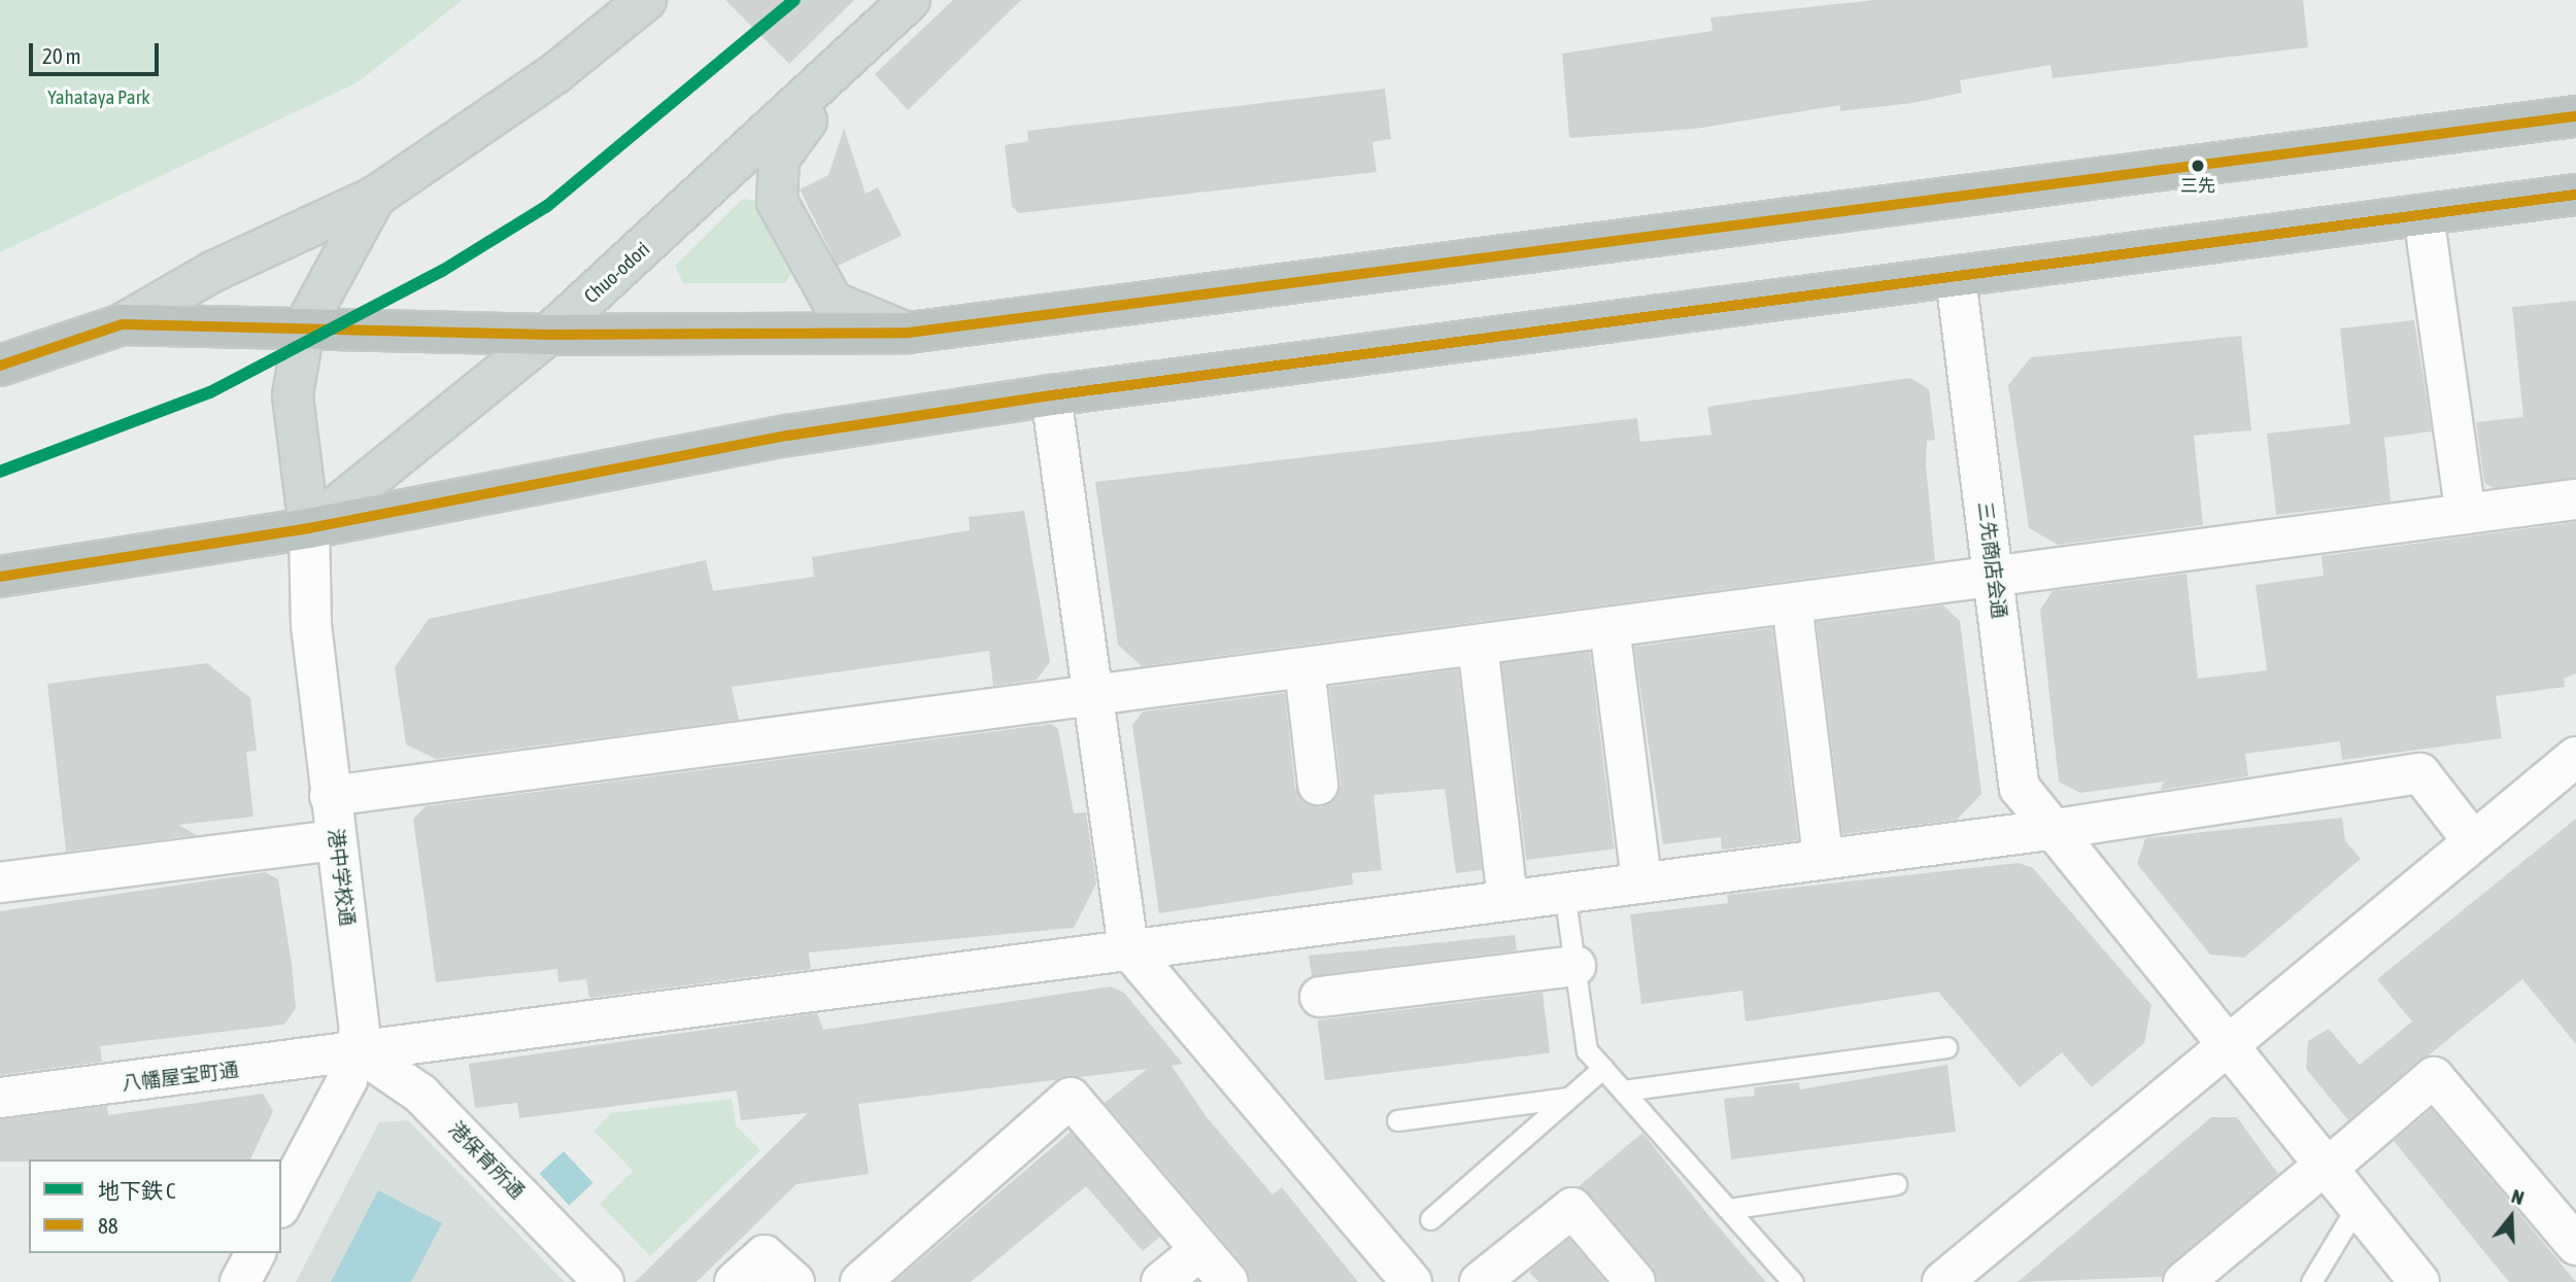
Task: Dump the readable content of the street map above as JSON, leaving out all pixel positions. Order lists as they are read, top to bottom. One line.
{"streets":{"main road":["Chuo-odori"],"street":["三先商店会通","港中学校通","八幡屋宝町通","港保育所通"]},"crossings":[["Chuo-odori","港中学校通"],["三先商店会通","八幡屋宝町通"],["港中学校通","八幡屋宝町通"],["港中学校通","港保育所通"],["八幡屋宝町通","港保育所通"]],"parks":["Yahataya Park"],"places":["三先"],"lines":["metro line C","transit line 88"],"legend":["地下鉄 C","88"],"scale_bar":"20 m","north":"top"}
